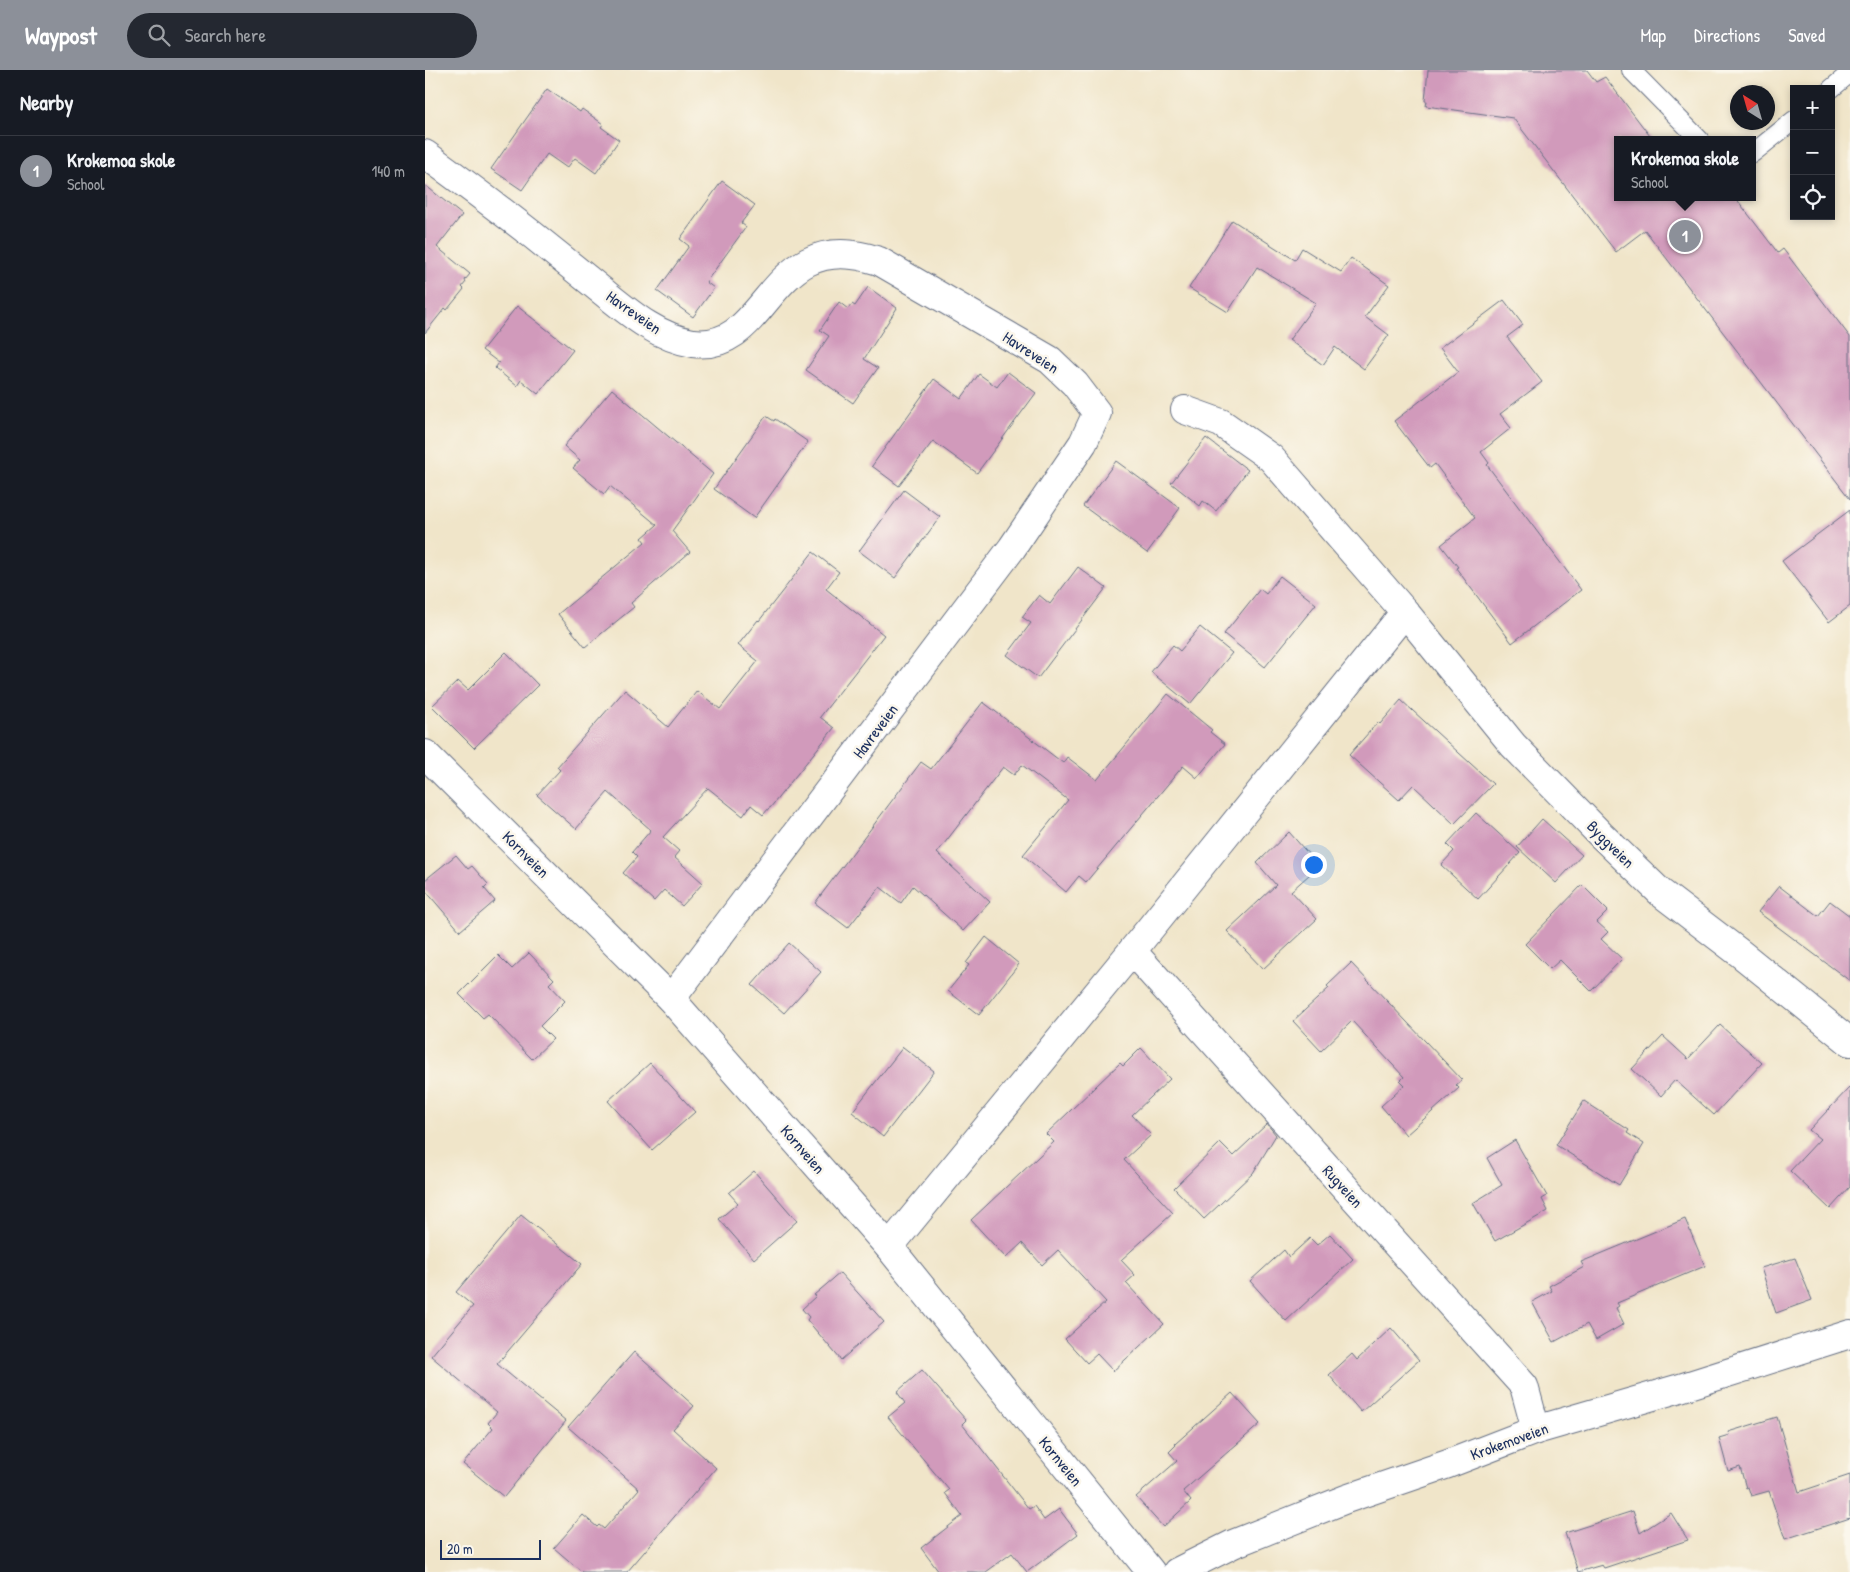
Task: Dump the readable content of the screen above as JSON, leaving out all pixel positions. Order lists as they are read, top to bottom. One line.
{"streets":{"street":["Havreveien","Byggveien","Kornveien","Rugveien","Krokemoveien"]},"crossings":[["Havreveien","Kornveien"],["Rugveien","Krokemoveien"]],"scale_bar":"20 m","north":"top left","page":{"header":"Waypost","search":"Search here","nav":["Map","Directions","Saved"],"heading":"Nearby","map_buttons":["+","−"],"list":[{"mark":"1","name":"Krokemoa skole","note":"School","value":"140 m"}],"popup":["Krokemoa skole","School"],"pins":"1","scale":"20 m"}}
